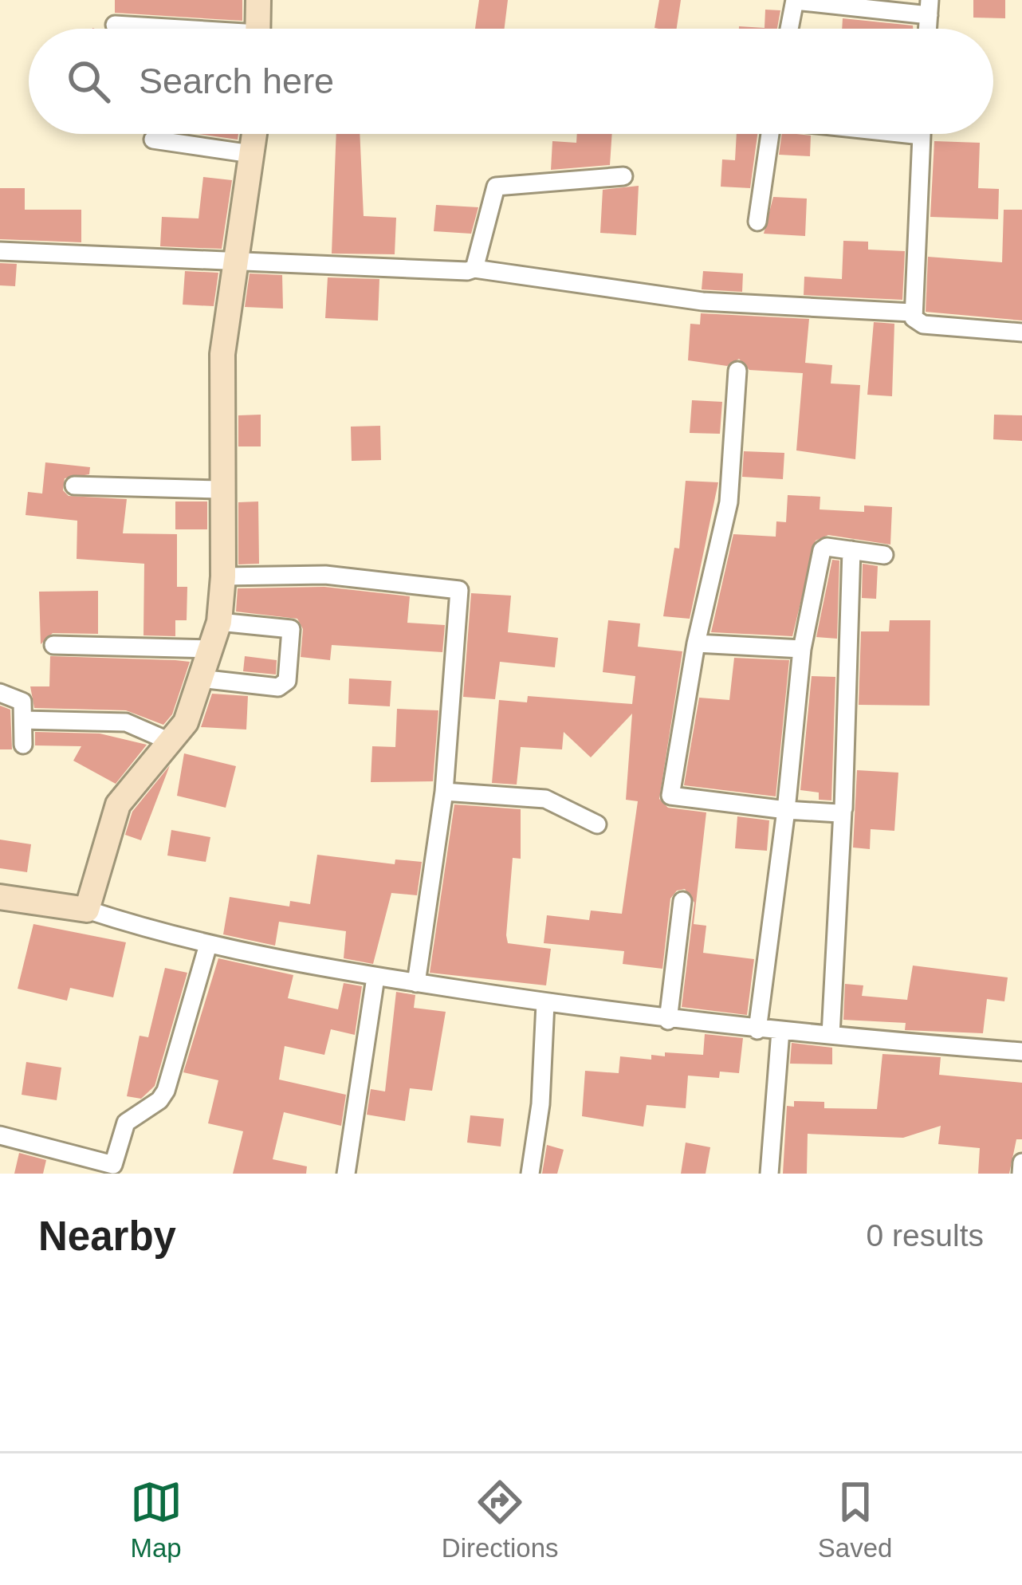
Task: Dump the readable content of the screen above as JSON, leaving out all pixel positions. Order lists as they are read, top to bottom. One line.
{"page":{"search":"Search here","heading":["Nearby","0 results"],"nav":["Map","Directions","Saved"]}}
